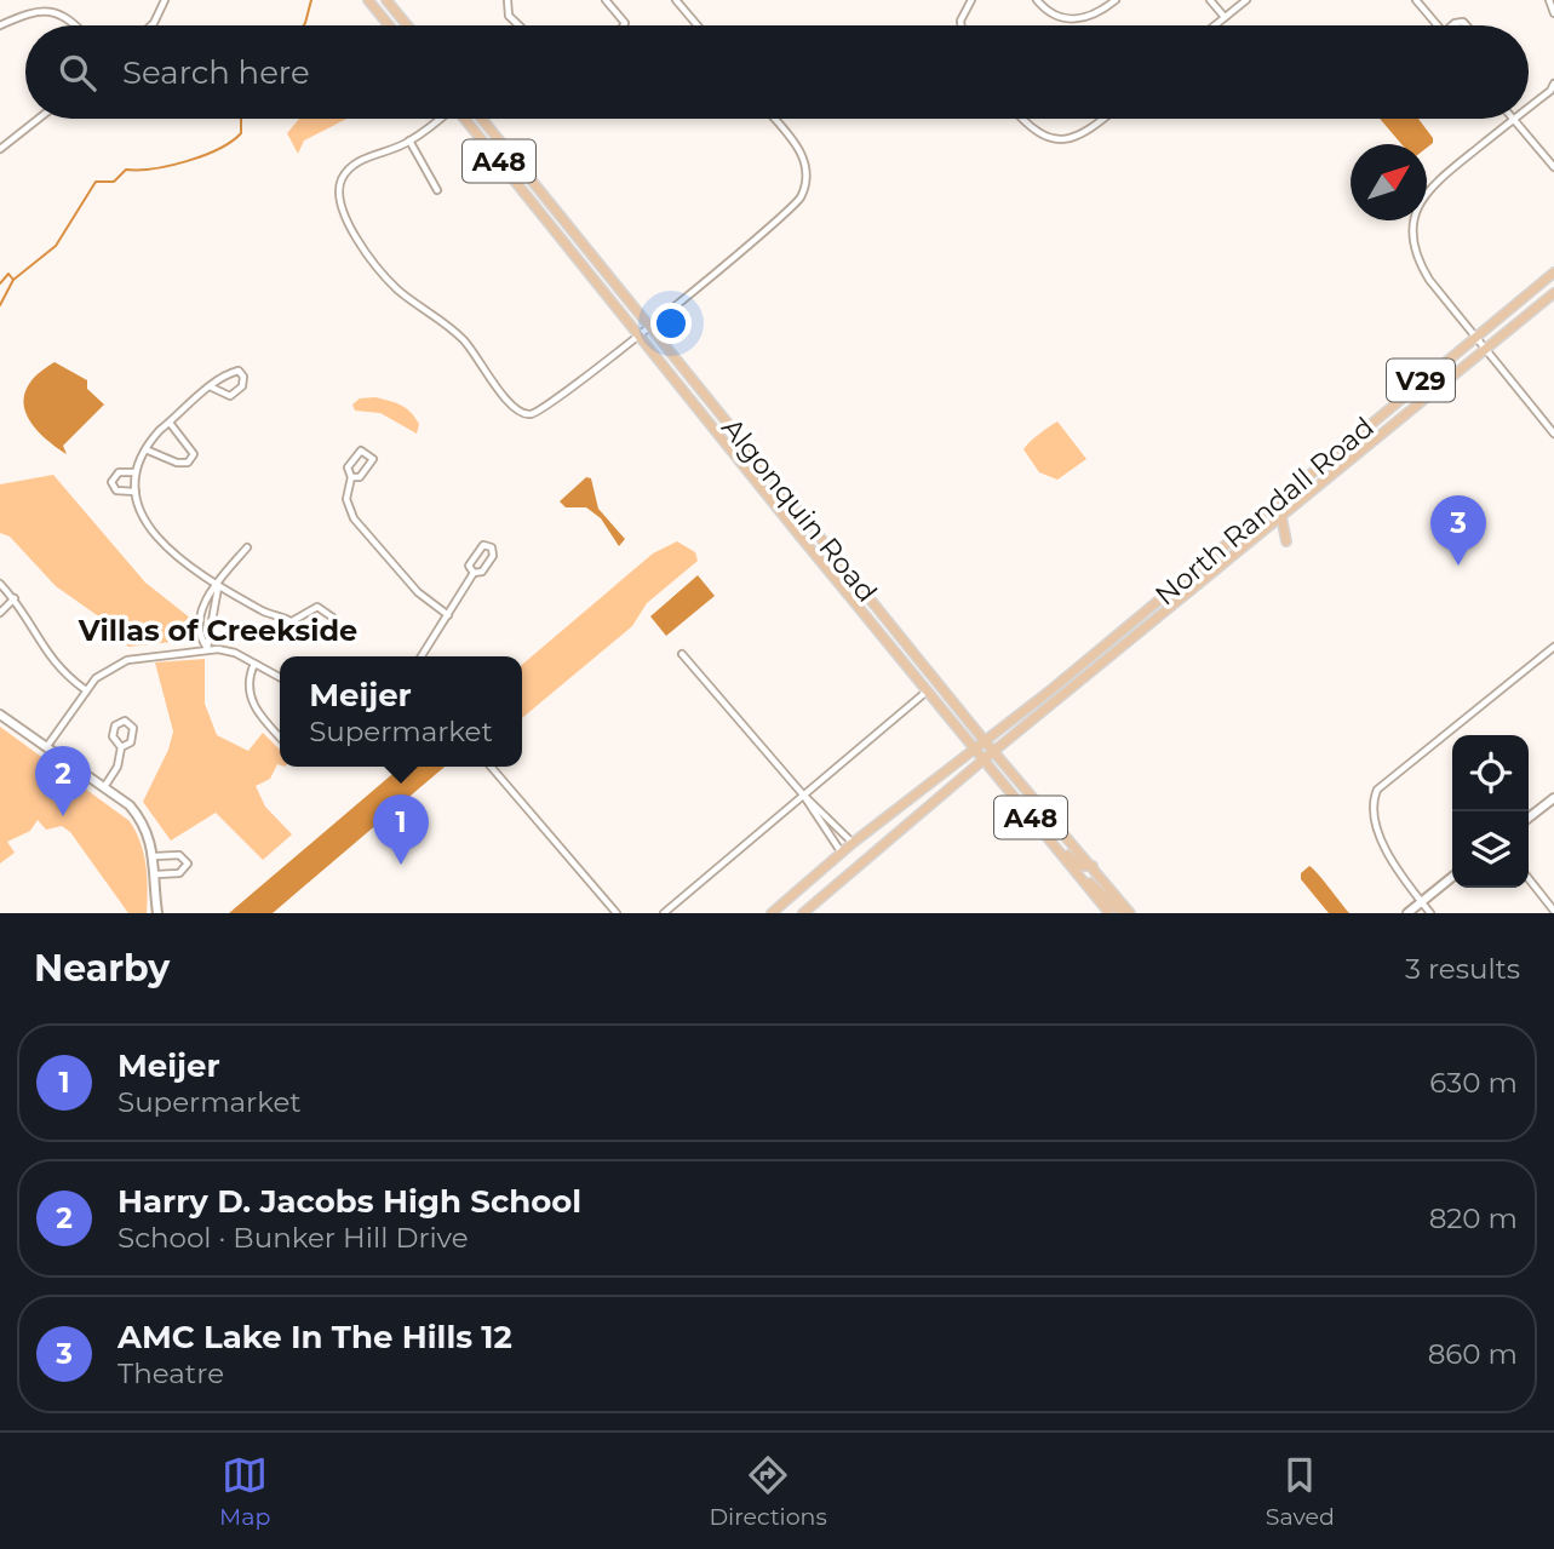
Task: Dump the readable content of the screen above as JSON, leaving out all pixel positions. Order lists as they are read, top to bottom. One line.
{"streets":{"main road":["A48","V29","Algonquin Road","North Randall Road"]},"crossings":[["A48","V29"],["A48","North Randall Road"],["V29","North Randall Road"],["Algonquin Road","North Randall Road"]],"districts":["Villas of Creekside"],"north":"top right","page":{"search":"Search here","pins":["3","2","1"],"popup":["Meijer","Supermarket"],"heading":["Nearby","3 results"],"list":[{"mark":"1","name":"Meijer","note":"Supermarket","value":"630 m"},{"mark":"2","name":"Harry D. Jacobs High School","note":"School · Bunker Hill Drive","value":"820 m"},{"mark":"3","name":"AMC Lake In The Hills 12","note":"Theatre","value":"860 m"}],"nav":["Map","Directions","Saved"]}}
